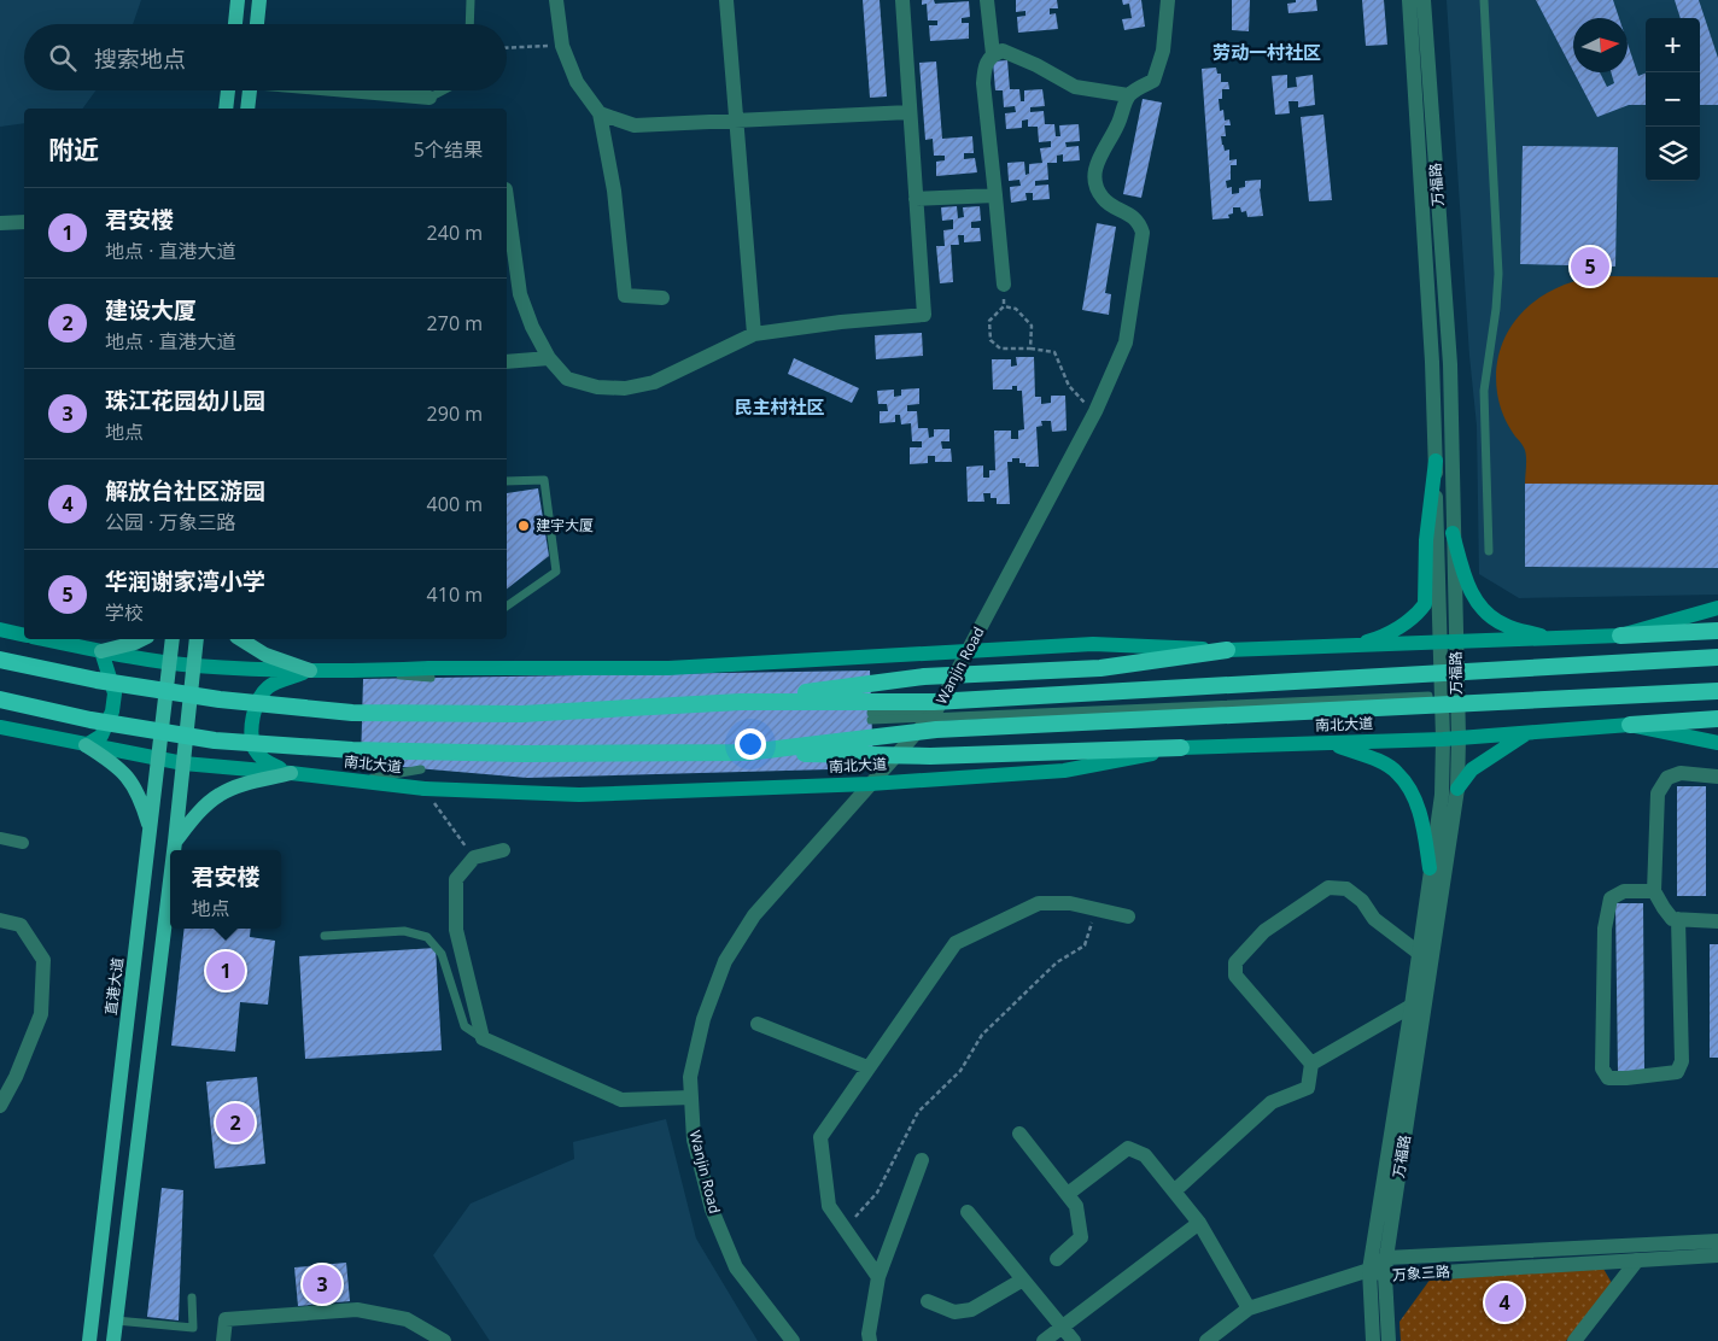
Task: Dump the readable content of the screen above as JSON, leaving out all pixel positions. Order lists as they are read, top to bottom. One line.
{"streets":{"highway":["南北大道"],"main road":["直港大道"],"street":["万福路","Wanjin Road","万象三路"]},"crossings":[["万福路","南北大道"],["万福路","万象三路"],["南北大道","直港大道"]],"districts":["劳动一村社区","民主村社区"],"places":["建宇大厦"],"north":"right","page":{"map_buttons":["+","−"],"search":"搜索地点","heading":["附近","5个结果"],"list":[{"mark":"1","name":"君安楼","note":"地点 · 直港大道","value":"240 m"},{"mark":"2","name":"建设大厦","note":"地点 · 直港大道","value":"270 m"},{"mark":"3","name":"珠江花园幼儿园","note":"地点","value":"290 m"},{"mark":"4","name":"解放台社区游园","note":"公园 · 万象三路","value":"400 m"},{"mark":"5","name":"华润谢家湾小学","note":"学校","value":"410 m"}],"pins":["5","1","2","3","4"],"popup":["君安楼","地点"]}}
